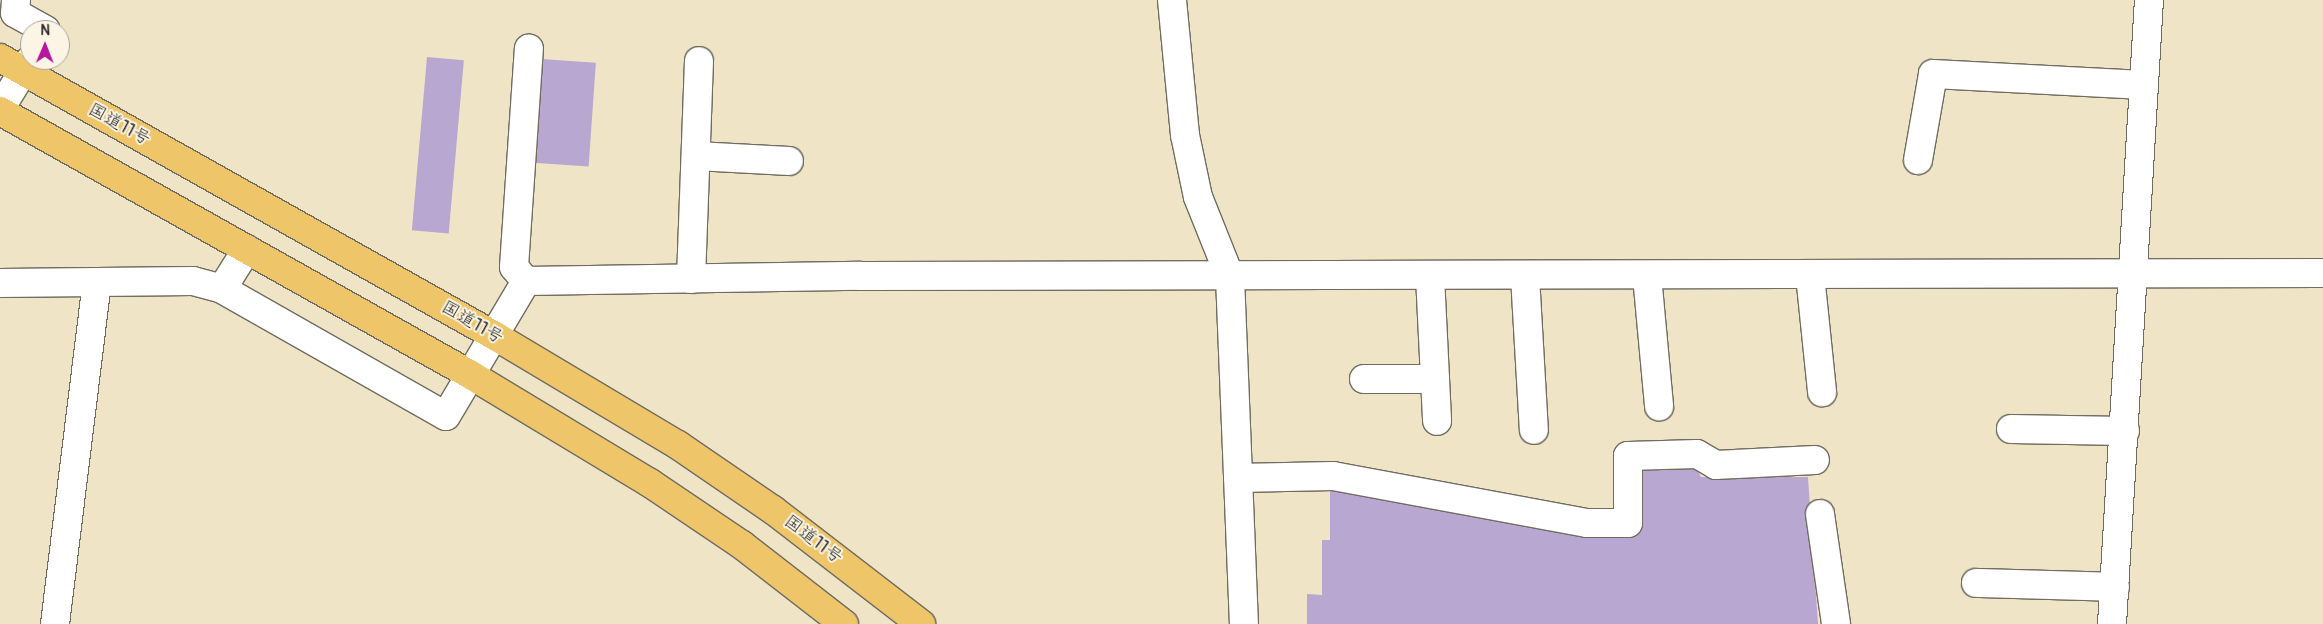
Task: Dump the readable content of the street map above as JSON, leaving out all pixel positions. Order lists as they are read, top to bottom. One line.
{"streets":{"highway":["国道11号"]},"north":"top"}
